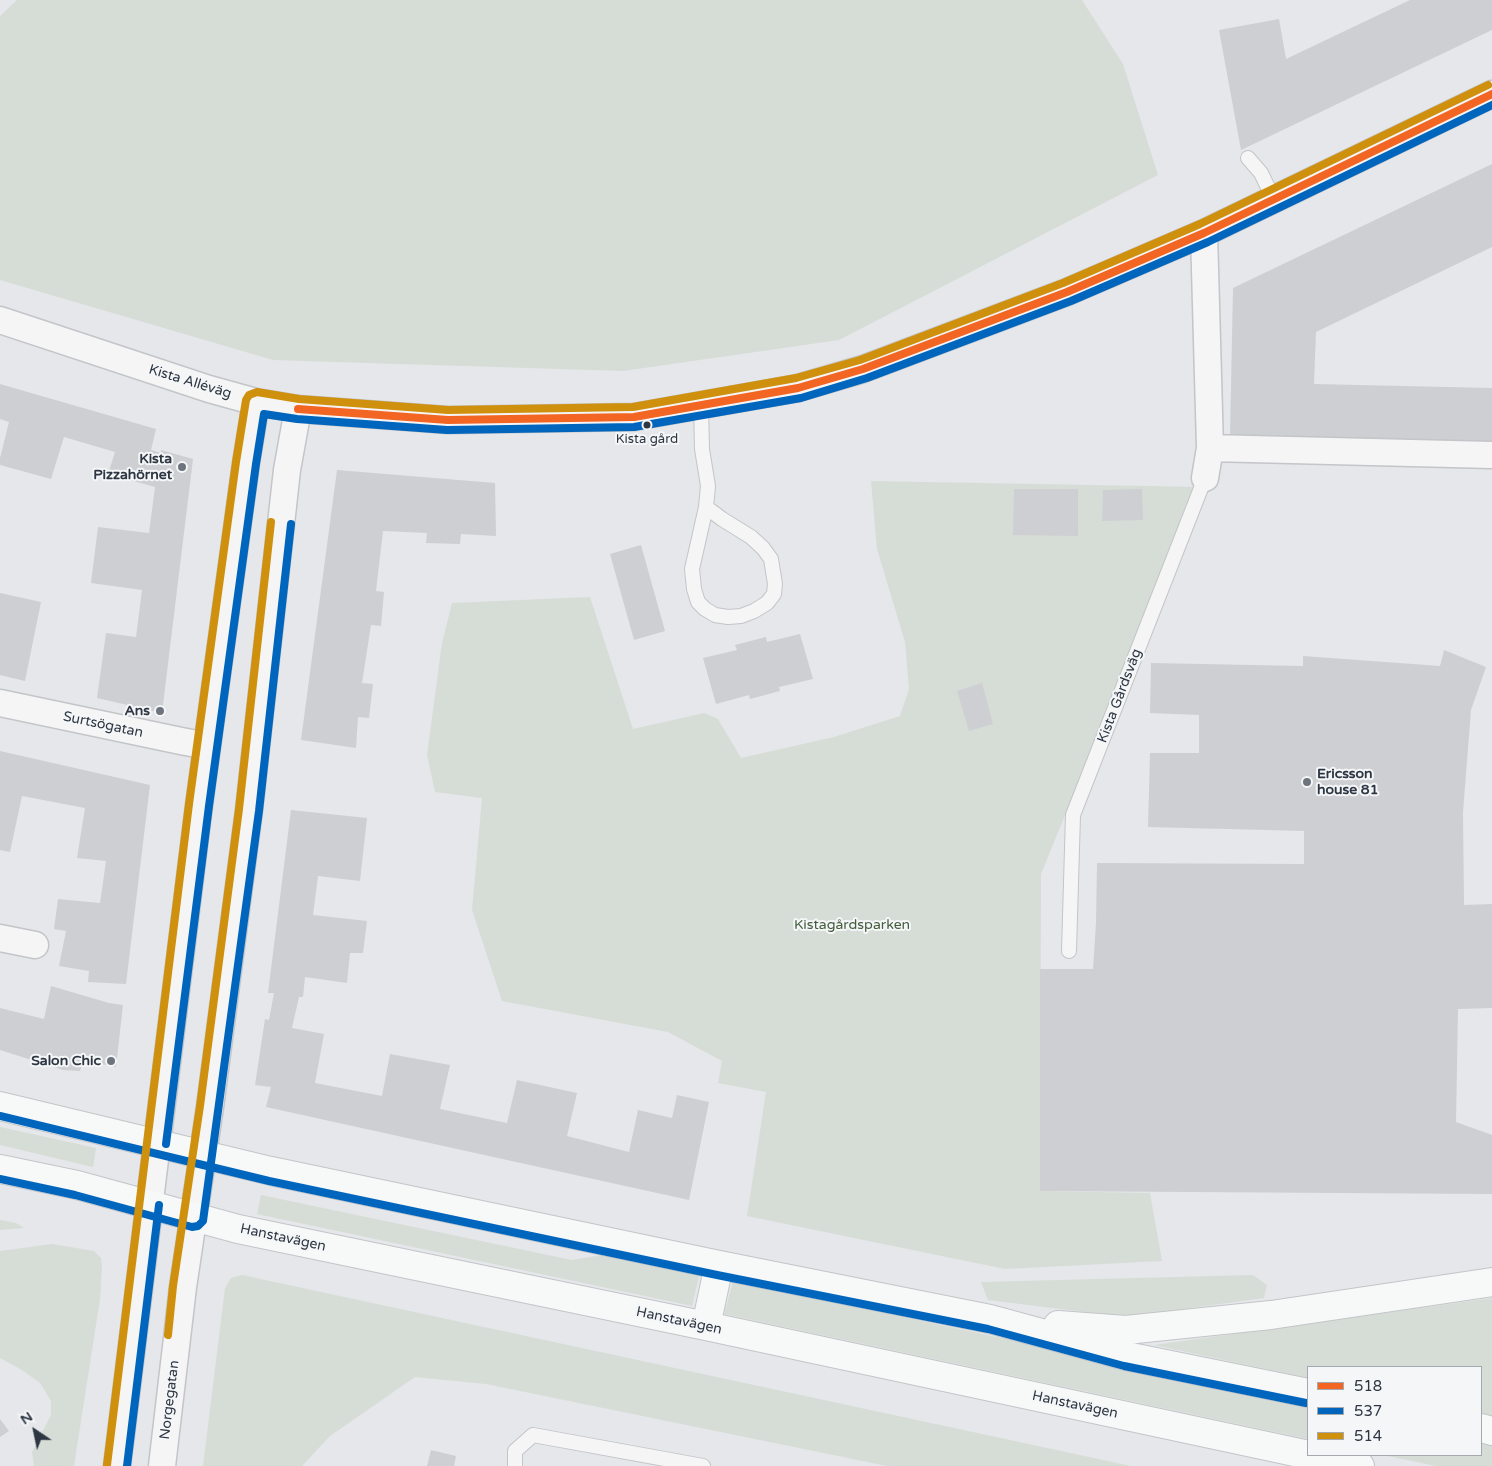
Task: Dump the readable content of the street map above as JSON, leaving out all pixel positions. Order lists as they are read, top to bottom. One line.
{"streets":{"main road":["Hanstavägen"],"street":["Kista Alléväg","Kista Gårdsväg","Surtsögatan","Norgegatan"]},"crossings":[["Kista Alléväg","Kista Gårdsväg"],["Kista Alléväg","Norgegatan"],["Hanstavägen","Norgegatan"]],"parks":["Kistagårdsparken"],"places":["Kista gård","Kista Pizzahörnet","Ans","Ericsson house 81","Salon Chic"],"lines":["transit line 514","transit line 518","transit line 537"],"legend":["518","537","514"],"north":"top left"}
